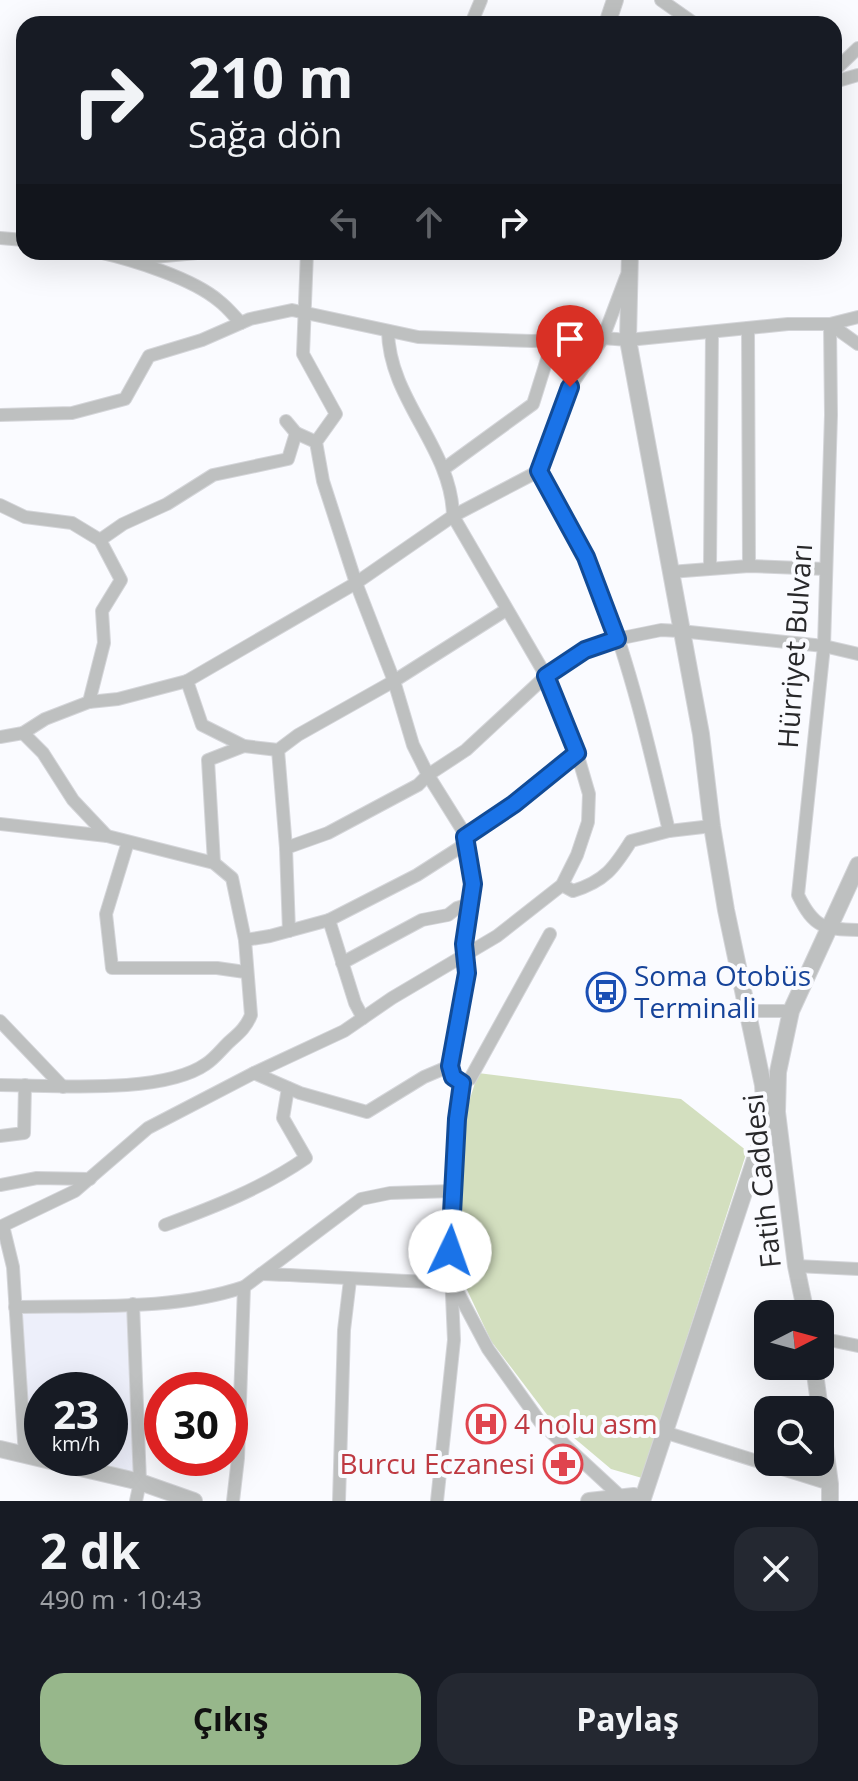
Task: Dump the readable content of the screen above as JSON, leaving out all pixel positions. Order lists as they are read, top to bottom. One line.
{"streets":{"street":["Hürriyet Bulvarı","Fatih Caddesi"]},"crossings":[["Hürriyet Bulvarı","Fatih Caddesi"]],"places":{"bus stop":["Soma Otobüs Terminali"],"hospital":["4 nolu asm"],"pharmacy":["Burcu Eczanesi"]},"north":"right","page":{"turn":["210 m","Sağa dön"],"speed":"23 km/h","limit":"30","heading":["2 dk","490 m · 10:43"],"buttons":["Çıkış","Paylaş"]}}
